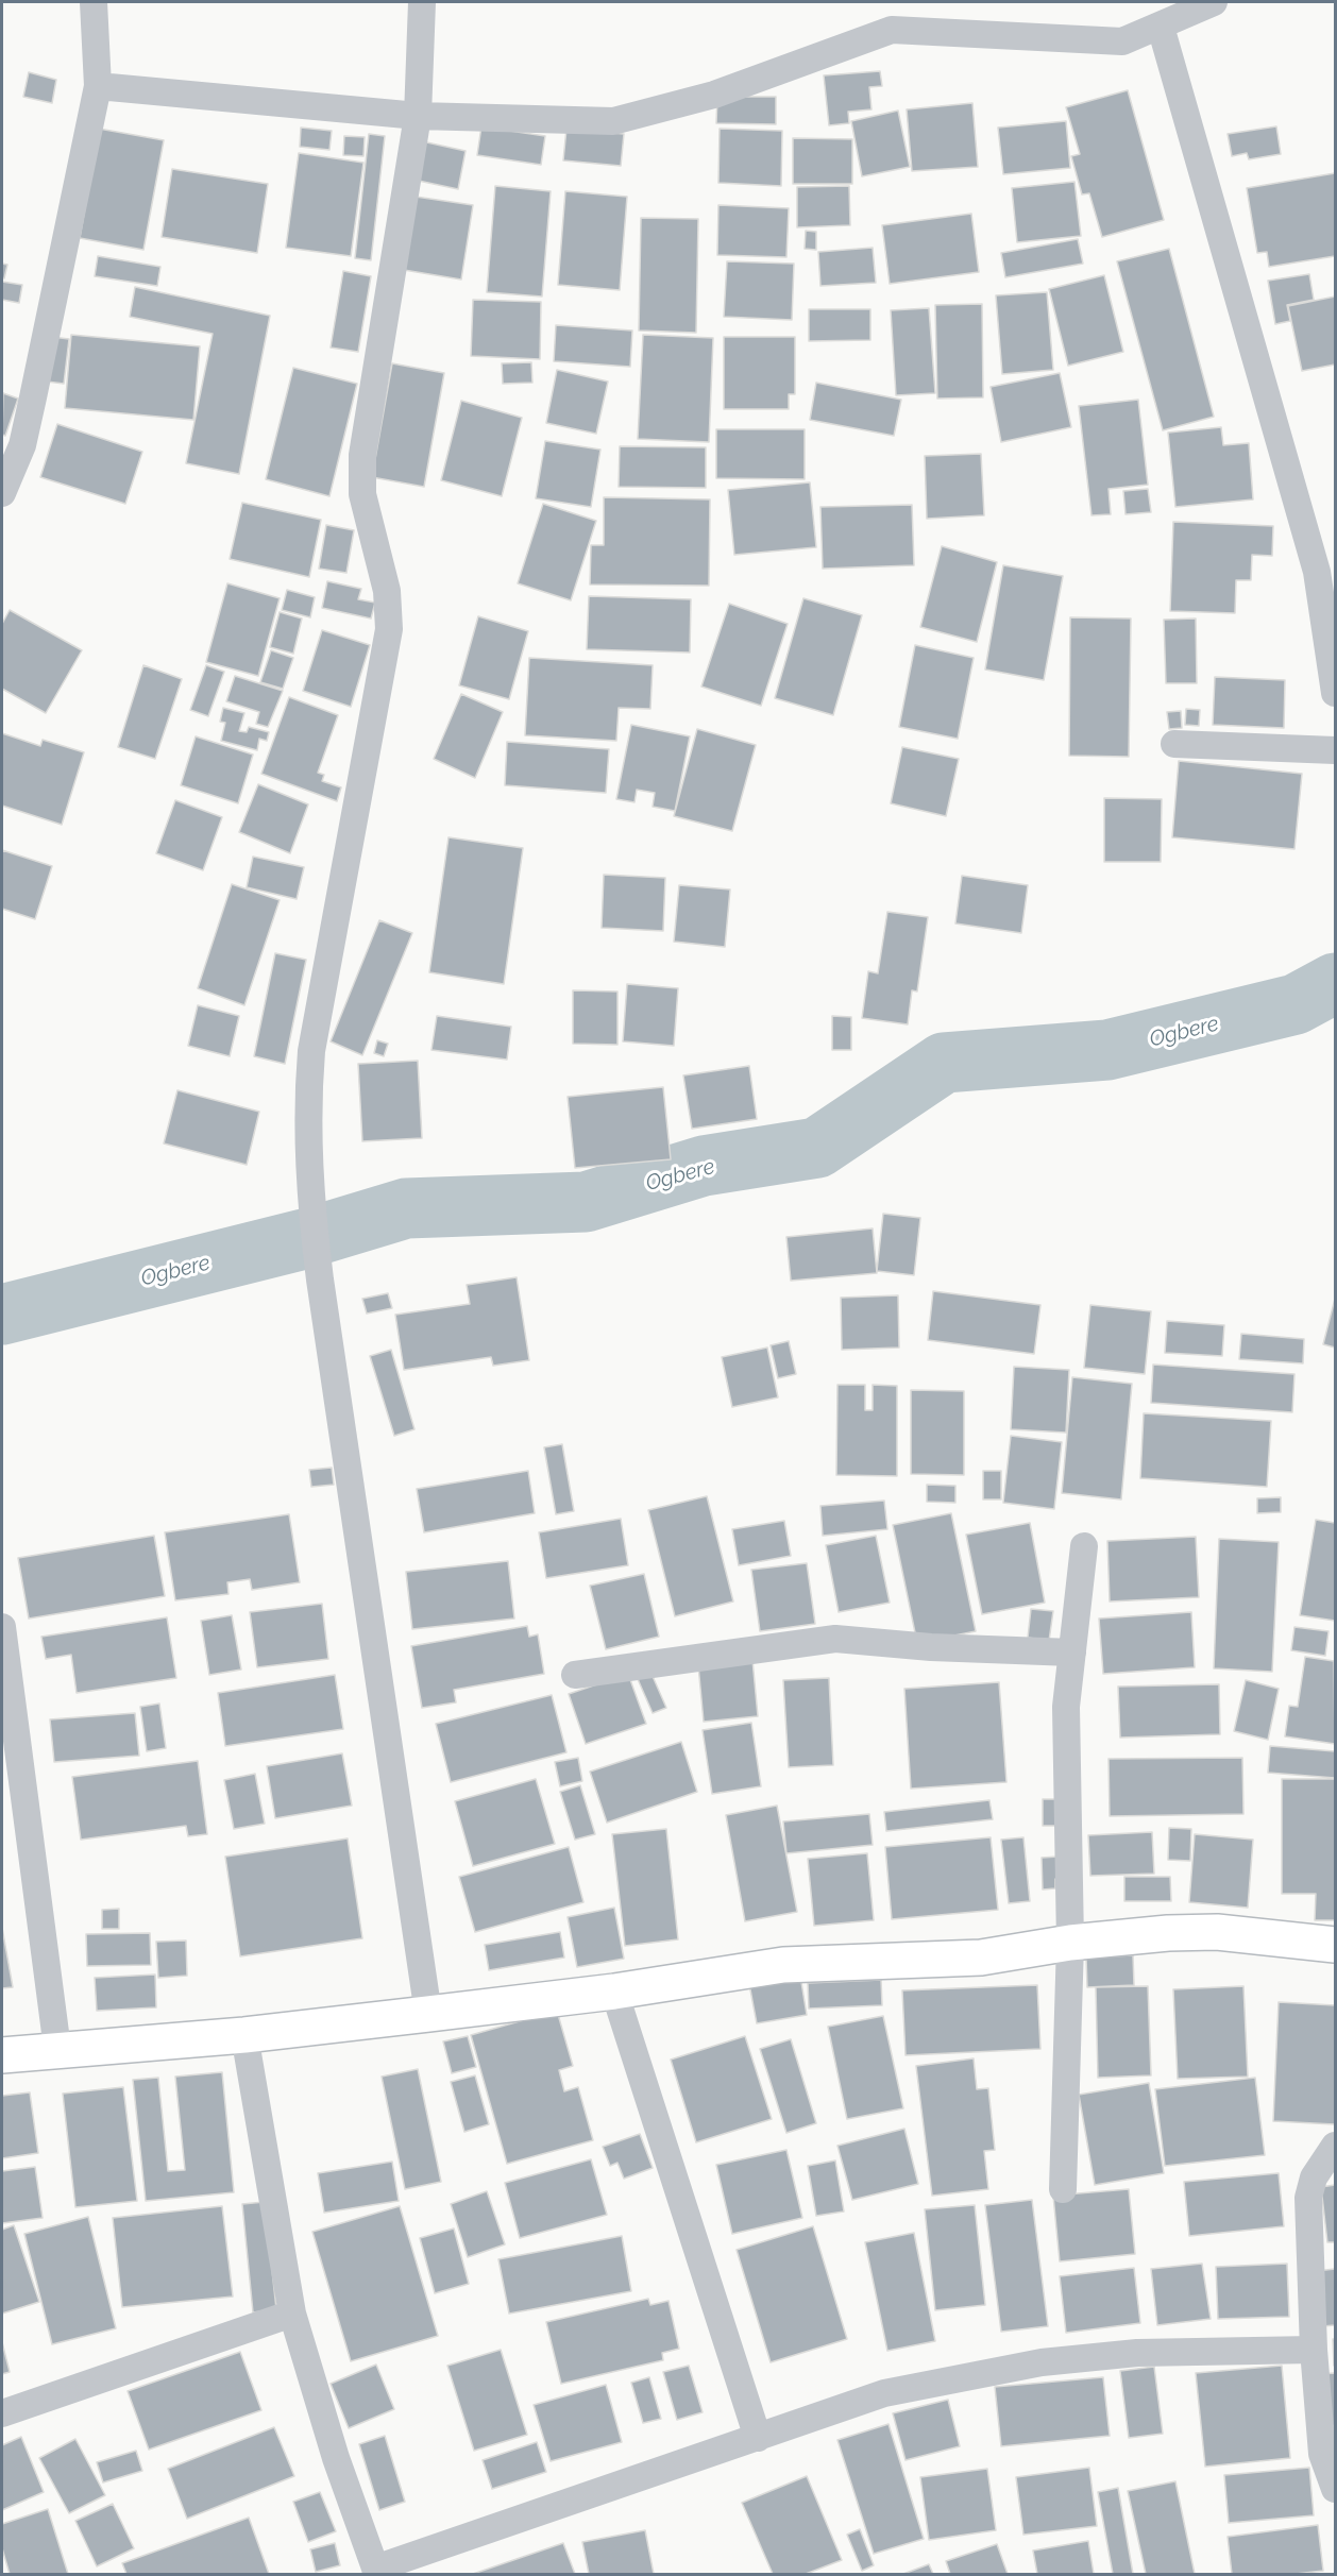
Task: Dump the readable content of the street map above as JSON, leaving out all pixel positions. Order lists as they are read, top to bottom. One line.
{"water":["Ogbere"]}
